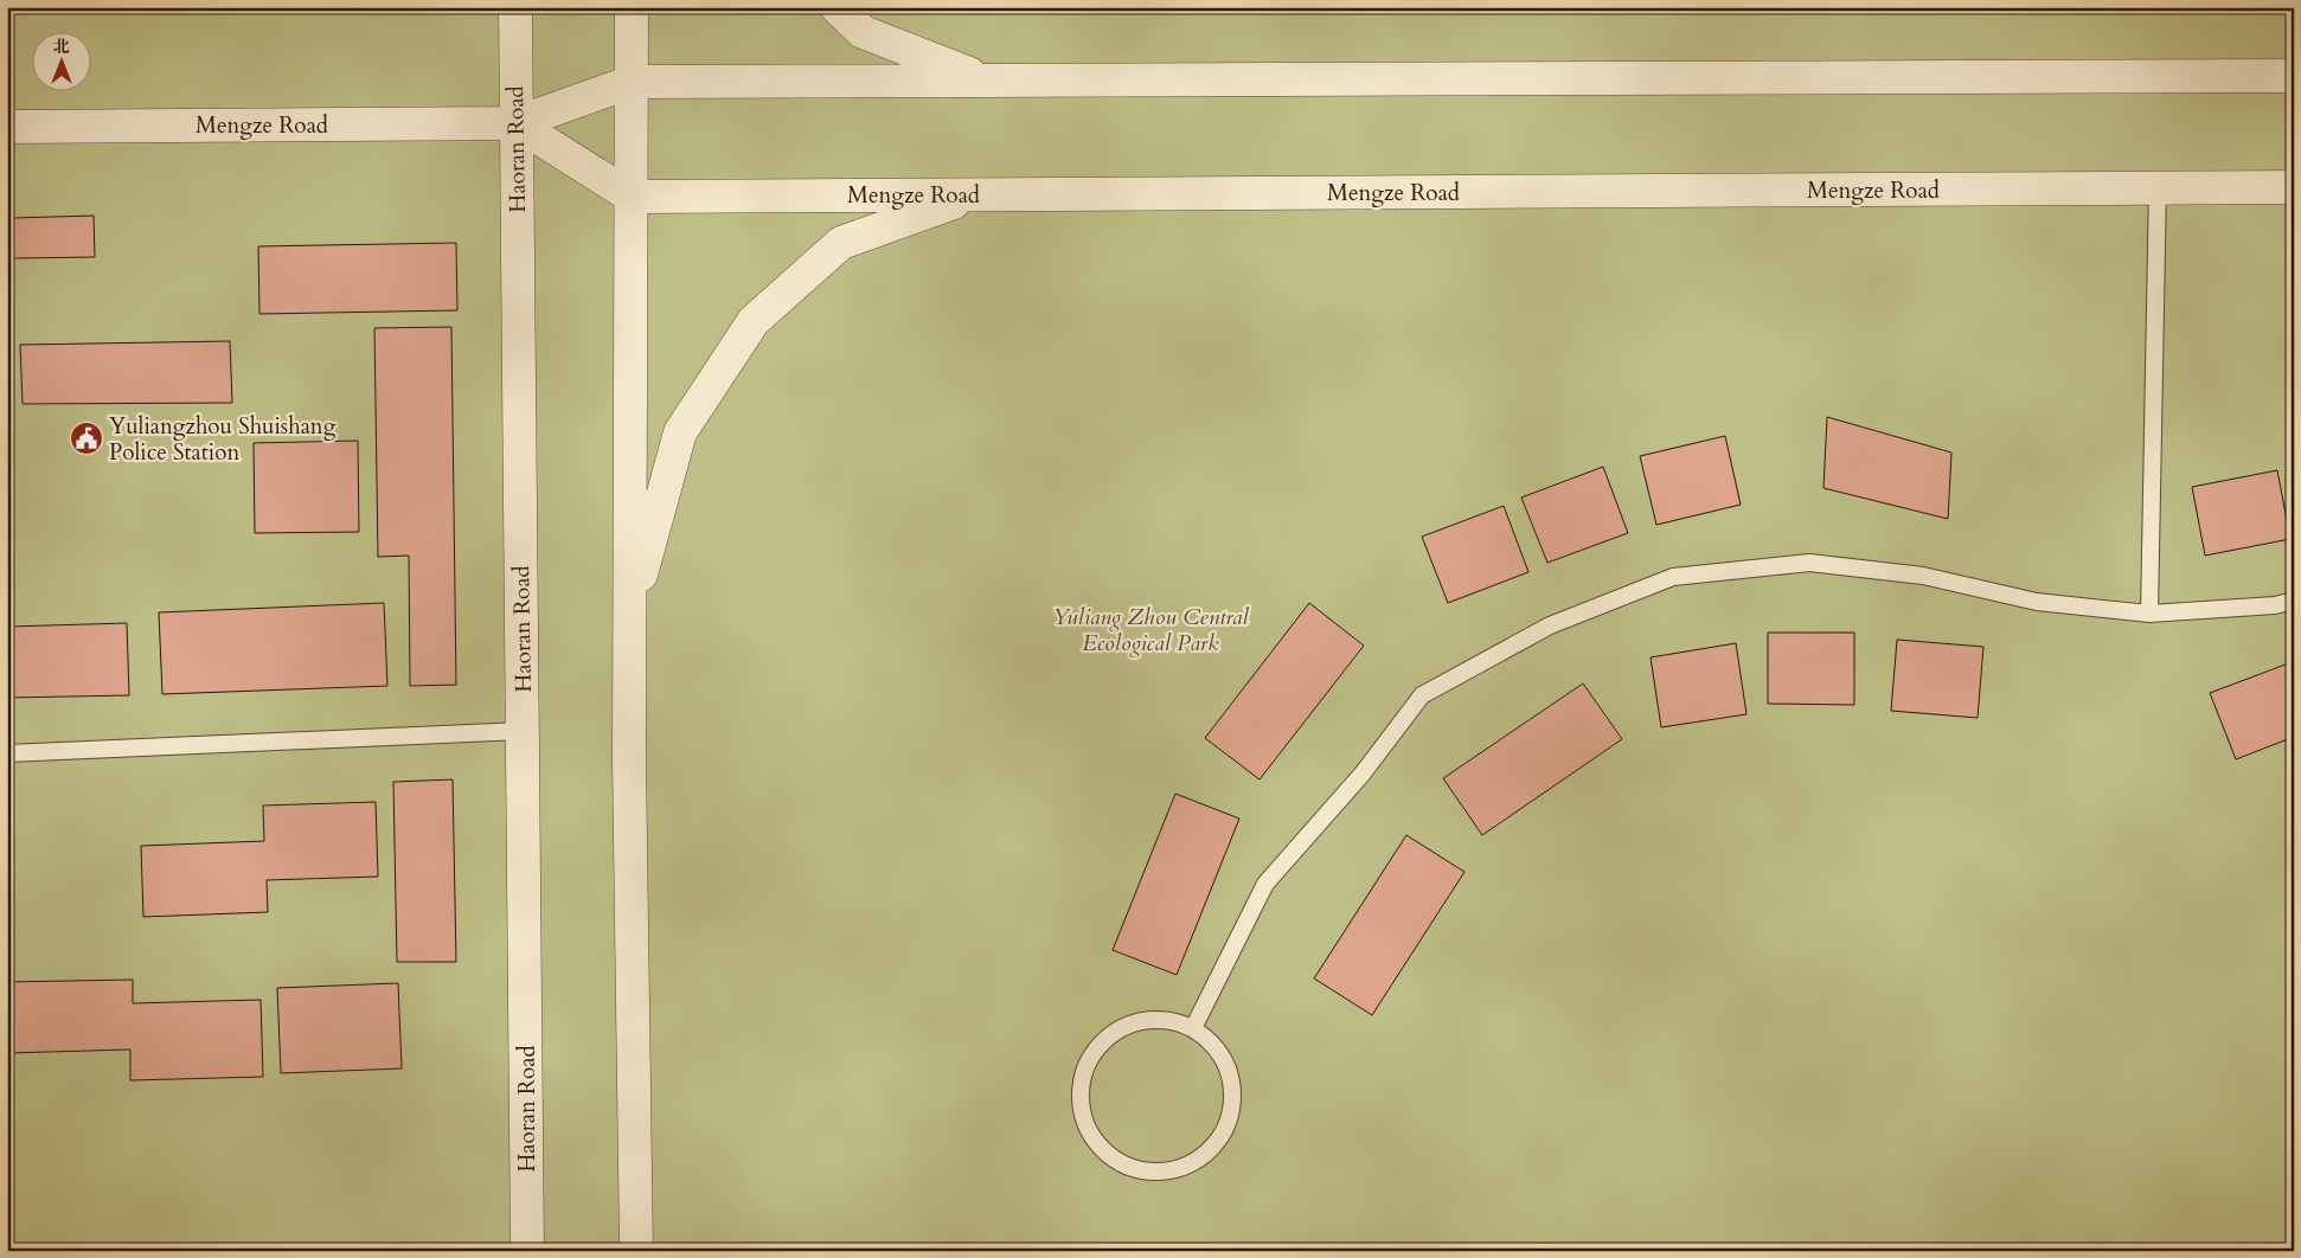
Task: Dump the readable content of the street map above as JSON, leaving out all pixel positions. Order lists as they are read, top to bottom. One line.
{"streets":{"street":["Mengze Road","Haoran Road"]},"crossings":[["Mengze Road","Haoran Road"]],"parks":["Yuliang Zhou Central Ecological Park"],"places":{"public building":["Yuliangzhou Shuishang Police Station"]},"north":"top"}
